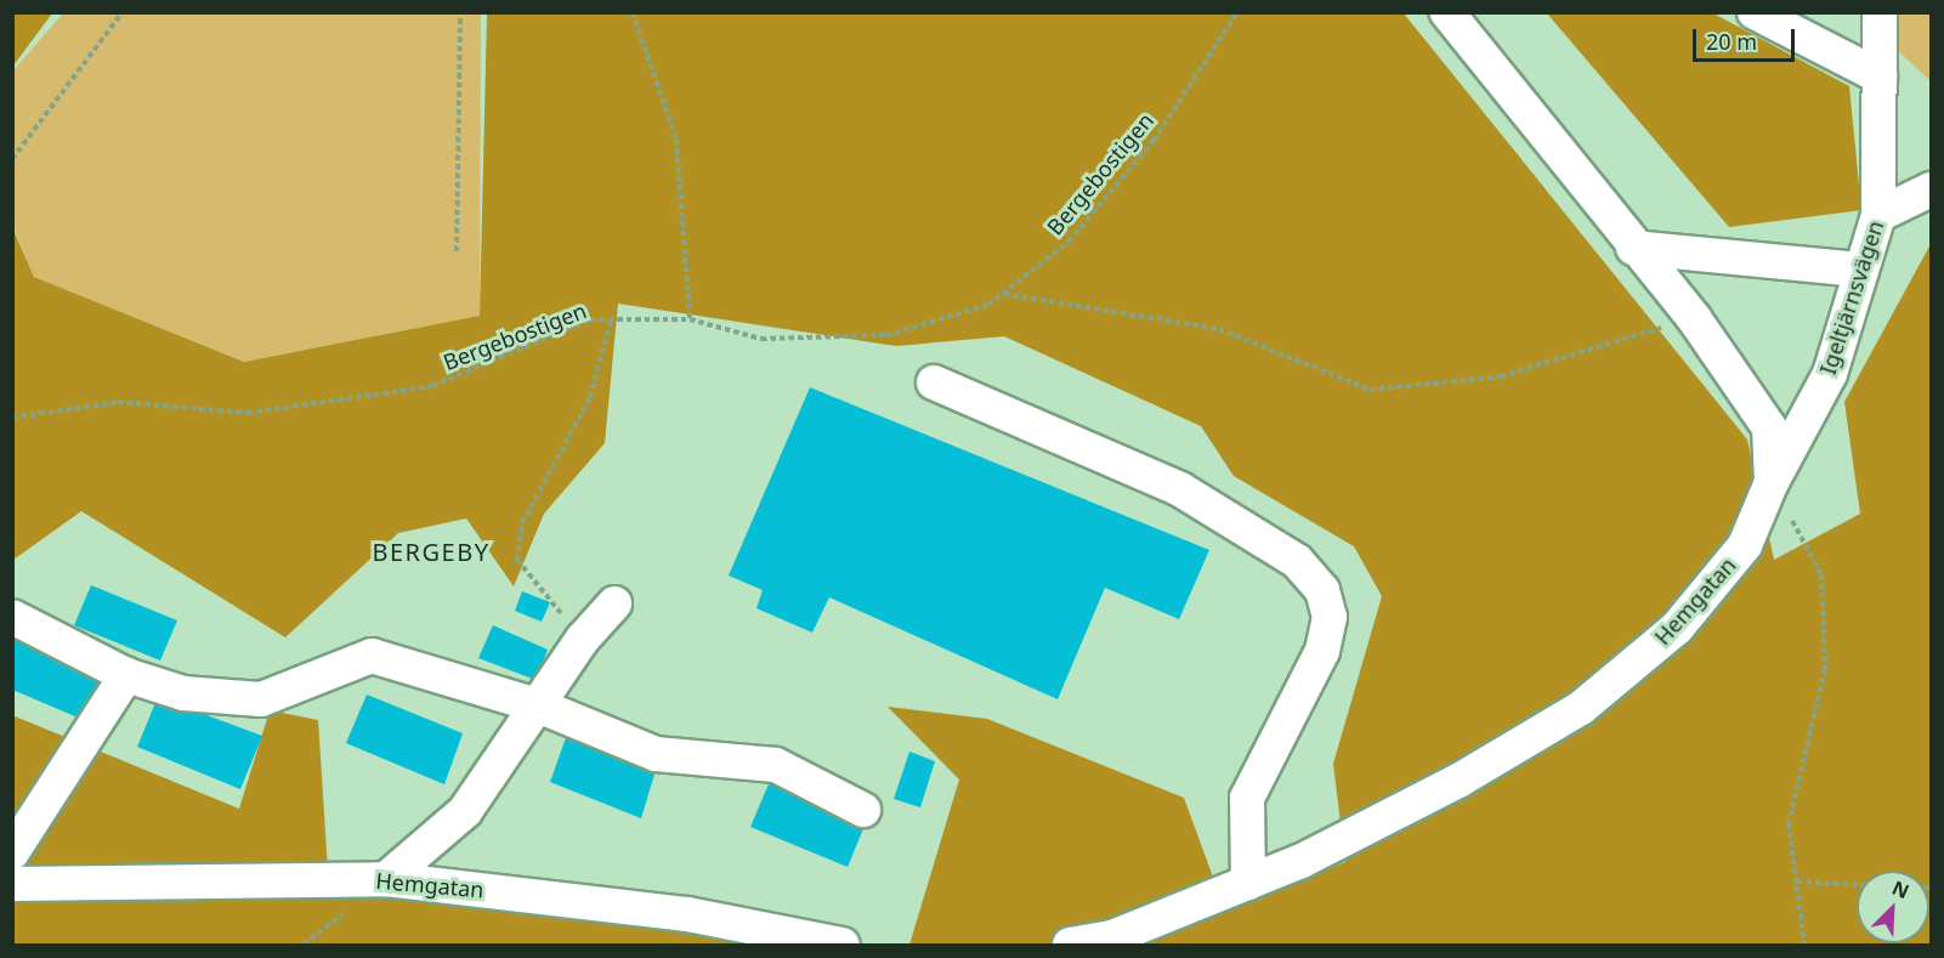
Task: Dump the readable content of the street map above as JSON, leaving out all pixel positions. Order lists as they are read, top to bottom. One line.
{"streets":{"street":["Igeltjärnsvägen","Hemgatan"],"path":["Bergebostigen"]},"crossings":[["Igeltjärnsvägen","Hemgatan"]],"districts":["BERGEBY"],"scale_bar":"20 m","north":"top right"}
